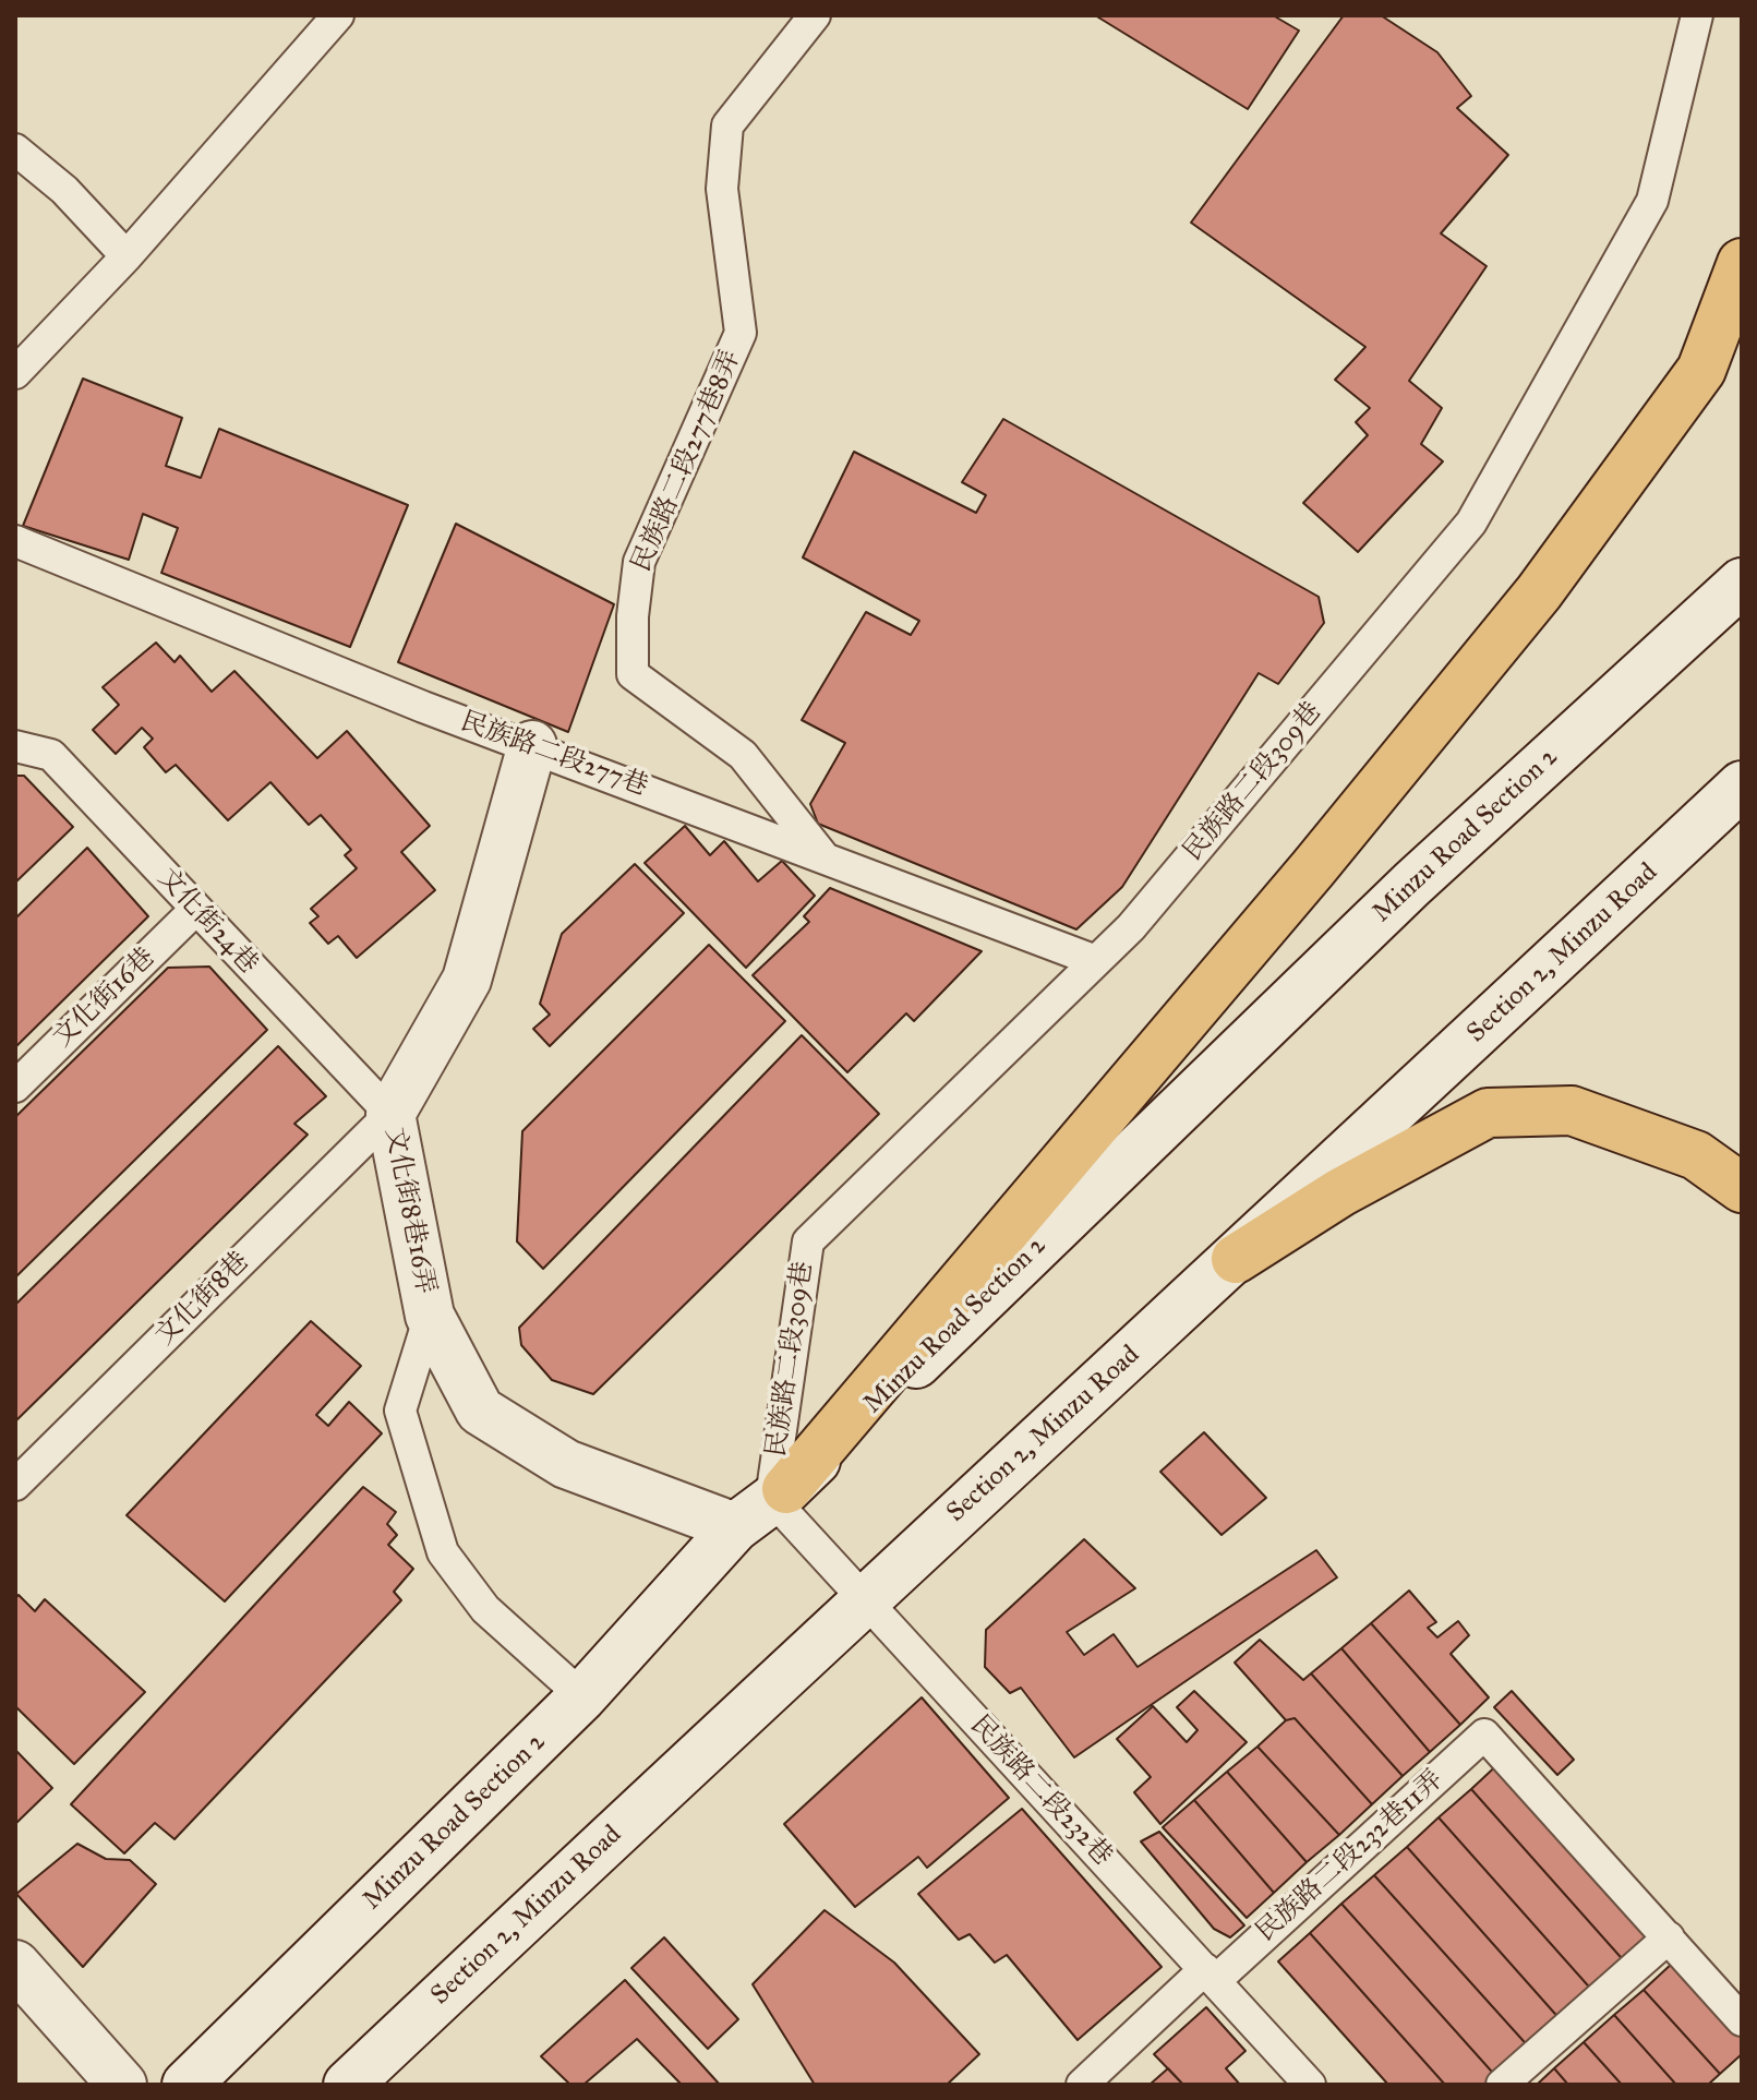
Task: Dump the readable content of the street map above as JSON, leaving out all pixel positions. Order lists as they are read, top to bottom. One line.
{"streets":{"main road":["Minzu Road Section 2","Section 2, Minzu Road","文化街8巷16弄"],"lane":["民族路二段277巷8弄","民族路二段277巷","民族路二段309巷","文化街24巷","文化街16巷","文化街8巷","民族路二段232巷","民族路二段232巷11弄"]},"crossings":[["民族路二段277巷8弄","民族路二段277巷"],["民族路二段277巷","民族路二段309巷"],["民族路二段277巷","文化街8巷16弄"],["民族路二段309巷","Minzu Road Section 2"],["民族路二段309巷","民族路二段232巷"],["Minzu Road Section 2","文化街8巷16弄"],["Minzu Road Section 2","民族路二段232巷"],["文化街24巷","文化街16巷"],["文化街24巷","文化街8巷16弄"],["文化街24巷","文化街8巷"],["Section 2, Minzu Road","民族路二段232巷"],["文化街8巷16弄","文化街8巷"],["民族路二段232巷","民族路二段232巷11弄"]]}
